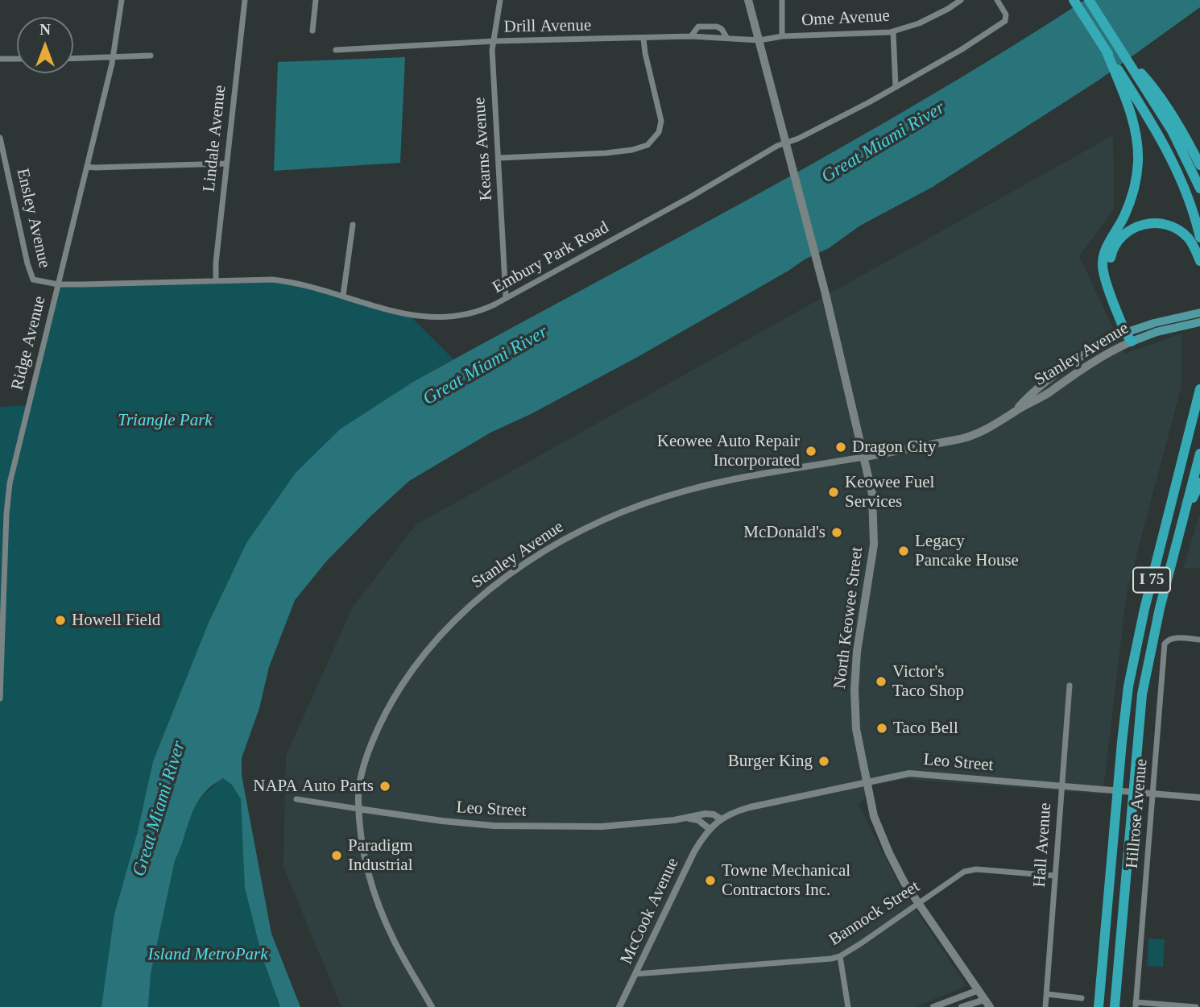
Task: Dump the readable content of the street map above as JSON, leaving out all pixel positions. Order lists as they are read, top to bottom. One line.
{"streets":{"highway":["I 75"],"main road":["Stanley Avenue","North Keowee Street"],"street":["Ome Avenue","Drill Avenue","Lindale Avenue","Kearns Avenue","Ensley Avenue","Embury Park Road","Ridge Avenue","Leo Street","Hillrose Avenue","Hall Avenue","McCook Avenue","Bannock Street"]},"crossings":[["Ome Avenue","Drill Avenue"],["Ome Avenue","North Keowee Street"],["Drill Avenue","Kearns Avenue"],["Drill Avenue","North Keowee Street"],["Lindale Avenue","Embury Park Road"],["Kearns Avenue","Embury Park Road"],["Ensley Avenue","Embury Park Road"],["Ensley Avenue","Ridge Avenue"],["Embury Park Road","Ridge Avenue"],["Embury Park Road","North Keowee Street"],["Stanley Avenue","North Keowee Street"],["Stanley Avenue","Leo Street"],["North Keowee Street","Leo Street"],["North Keowee Street","Bannock Street"],["Leo Street","Hillrose Avenue"],["Leo Street","Hall Avenue"],["Leo Street","McCook Avenue"],["Hall Avenue","Bannock Street"],["McCook Avenue","Bannock Street"]],"water":["Great Miami River"],"parks":["Triangle Park","Island MetroPark"],"places":["Dragon City","Keowee Auto Repair Incorporated","Keowee Fuel Services","McDonald's","Legacy Pancake House","Howell Field","Victor's Taco Shop","Taco Bell","Burger King","NAPA Auto Parts","Paradigm Industrial","Towne Mechanical Contractors Inc."],"north":"top"}
